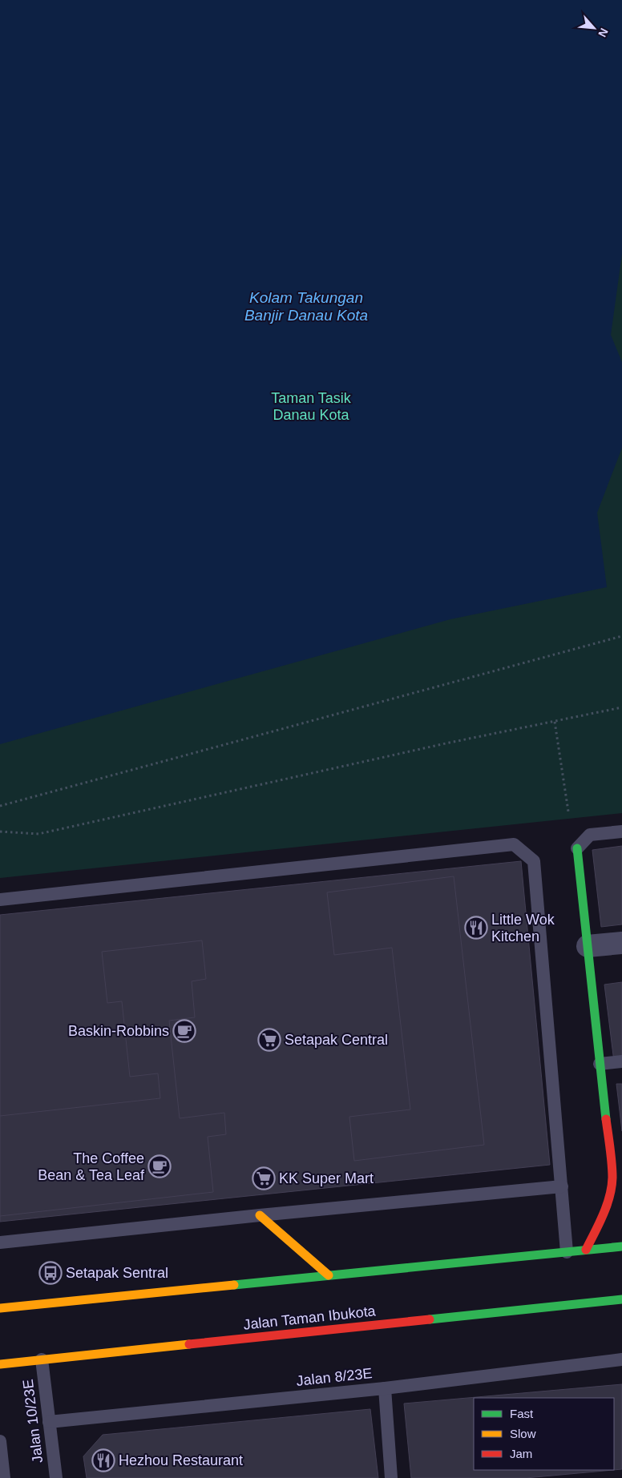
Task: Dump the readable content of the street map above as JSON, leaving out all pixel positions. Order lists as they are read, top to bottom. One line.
{"streets":{"main road":["Jalan Taman Ibukota"],"lane":["Jalan 8/23E","Jalan 10/23E"]},"crossings":[["Jalan Taman Ibukota","Jalan 10/23E"],["Jalan 8/23E","Jalan 10/23E"]],"water":["Kolam Takungan Banjir Danau Kota"],"parks":["Taman Tasik Danau Kota"],"places":{"restaurant":["Little Wok Kitchen","Hezhou Restaurant"],"cafe":["Baskin-Robbins","The Coffee Bean & Tea Leaf"],"supermarket":["Setapak Central","KK Super Mart"],"bus stop":["Setapak Sentral"]},"legend":["Fast","Slow","Jam"],"north":"bottom right"}
